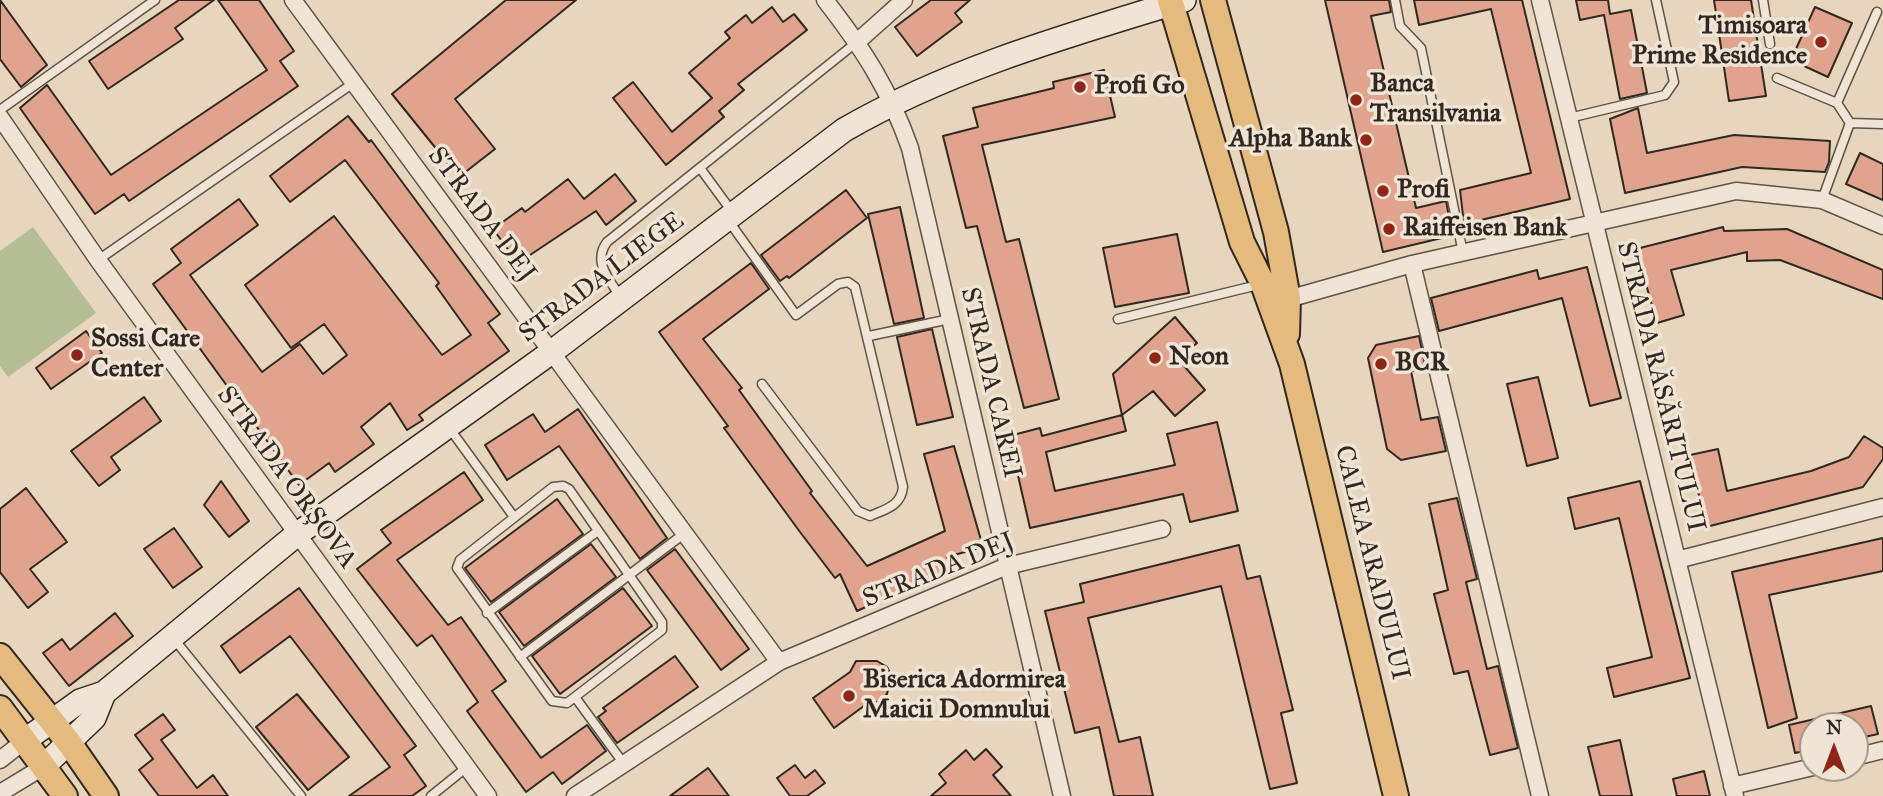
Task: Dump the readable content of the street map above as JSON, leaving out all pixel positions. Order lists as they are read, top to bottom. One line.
{"streets":{"main road":["CALEA ARADULUI"],"street":["STRADA DEJ","STRADA LIEGE","STRADA CAREI","STRADA RĂSĂRITULUI","STRADA ORȘOVA"]},"crossings":[["STRADA DEJ","STRADA LIEGE"],["STRADA DEJ","STRADA CAREI"],["STRADA LIEGE","STRADA CAREI"],["STRADA LIEGE","STRADA ORȘOVA"],["STRADA LIEGE","CALEA ARADULUI"]],"places":["Timisoara Prime Residence","Profi Go","Banca Transilvania","Alpha Bank","Profi","Raiffeisen Bank","Sossi Care Center","Neon","BCR","Biserica Adormirea Maicii Domnului"],"north":"top"}
